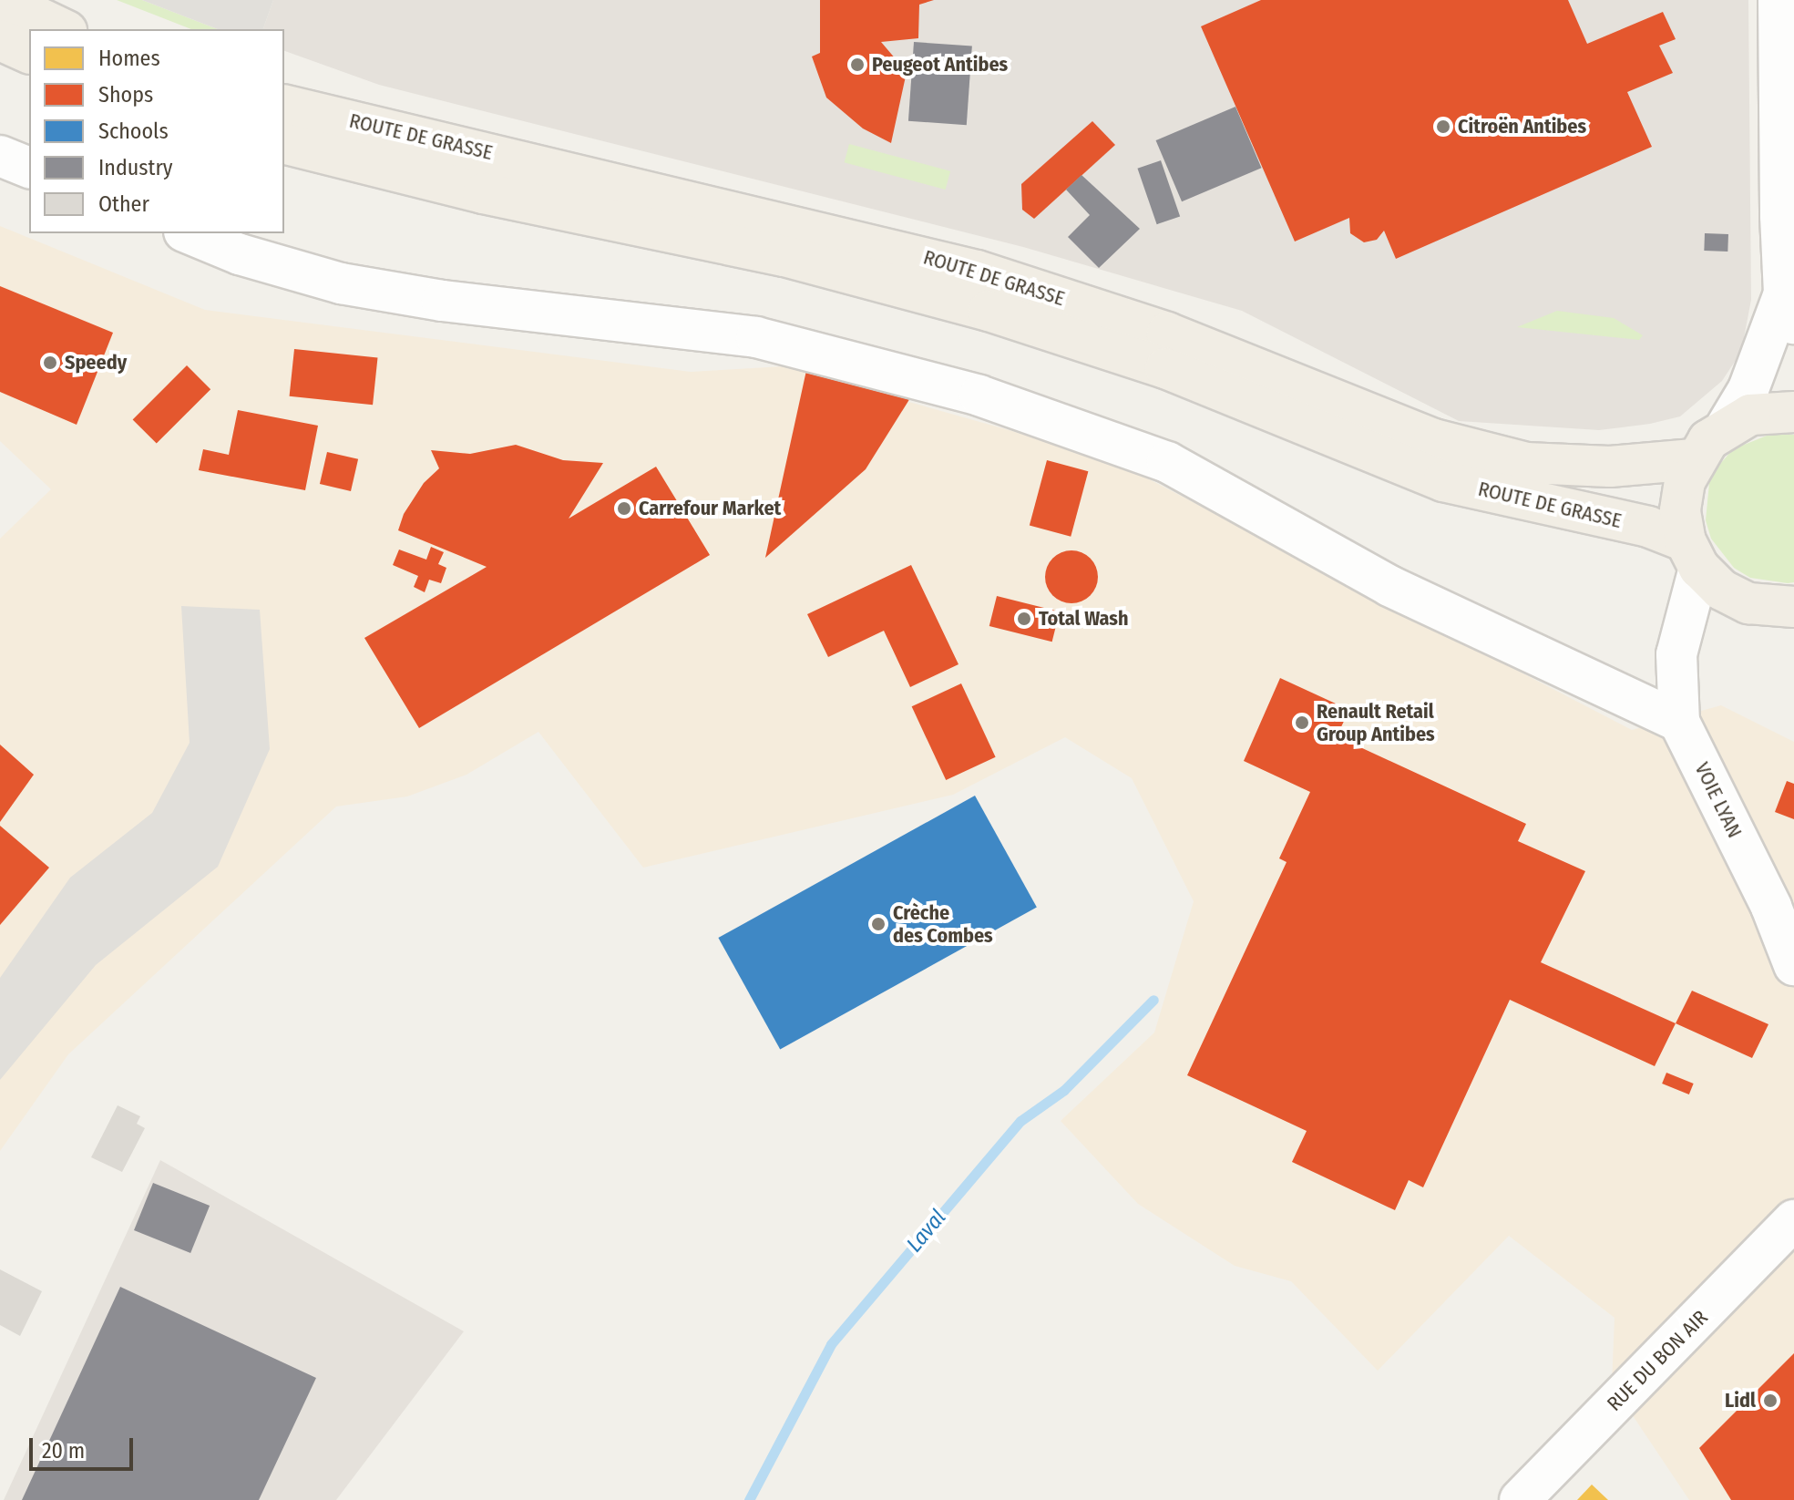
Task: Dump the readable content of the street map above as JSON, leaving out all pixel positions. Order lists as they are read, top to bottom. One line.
{"streets":{"main road":["ROUTE DE GRASSE"],"street":["VOIE LYAN","RUE DU BON AIR"]},"crossings":[["ROUTE DE GRASSE","VOIE LYAN"]],"water":["Laval"],"places":["Peugeot Antibes","Citroën Antibes","Speedy","Carrefour Market","Total Wash","Renault Retail Group Antibes","Crèche des Combes","Lidl"],"legend":["Homes","Shops","Schools","Industry","Other"],"scale_bar":"20 m"}
